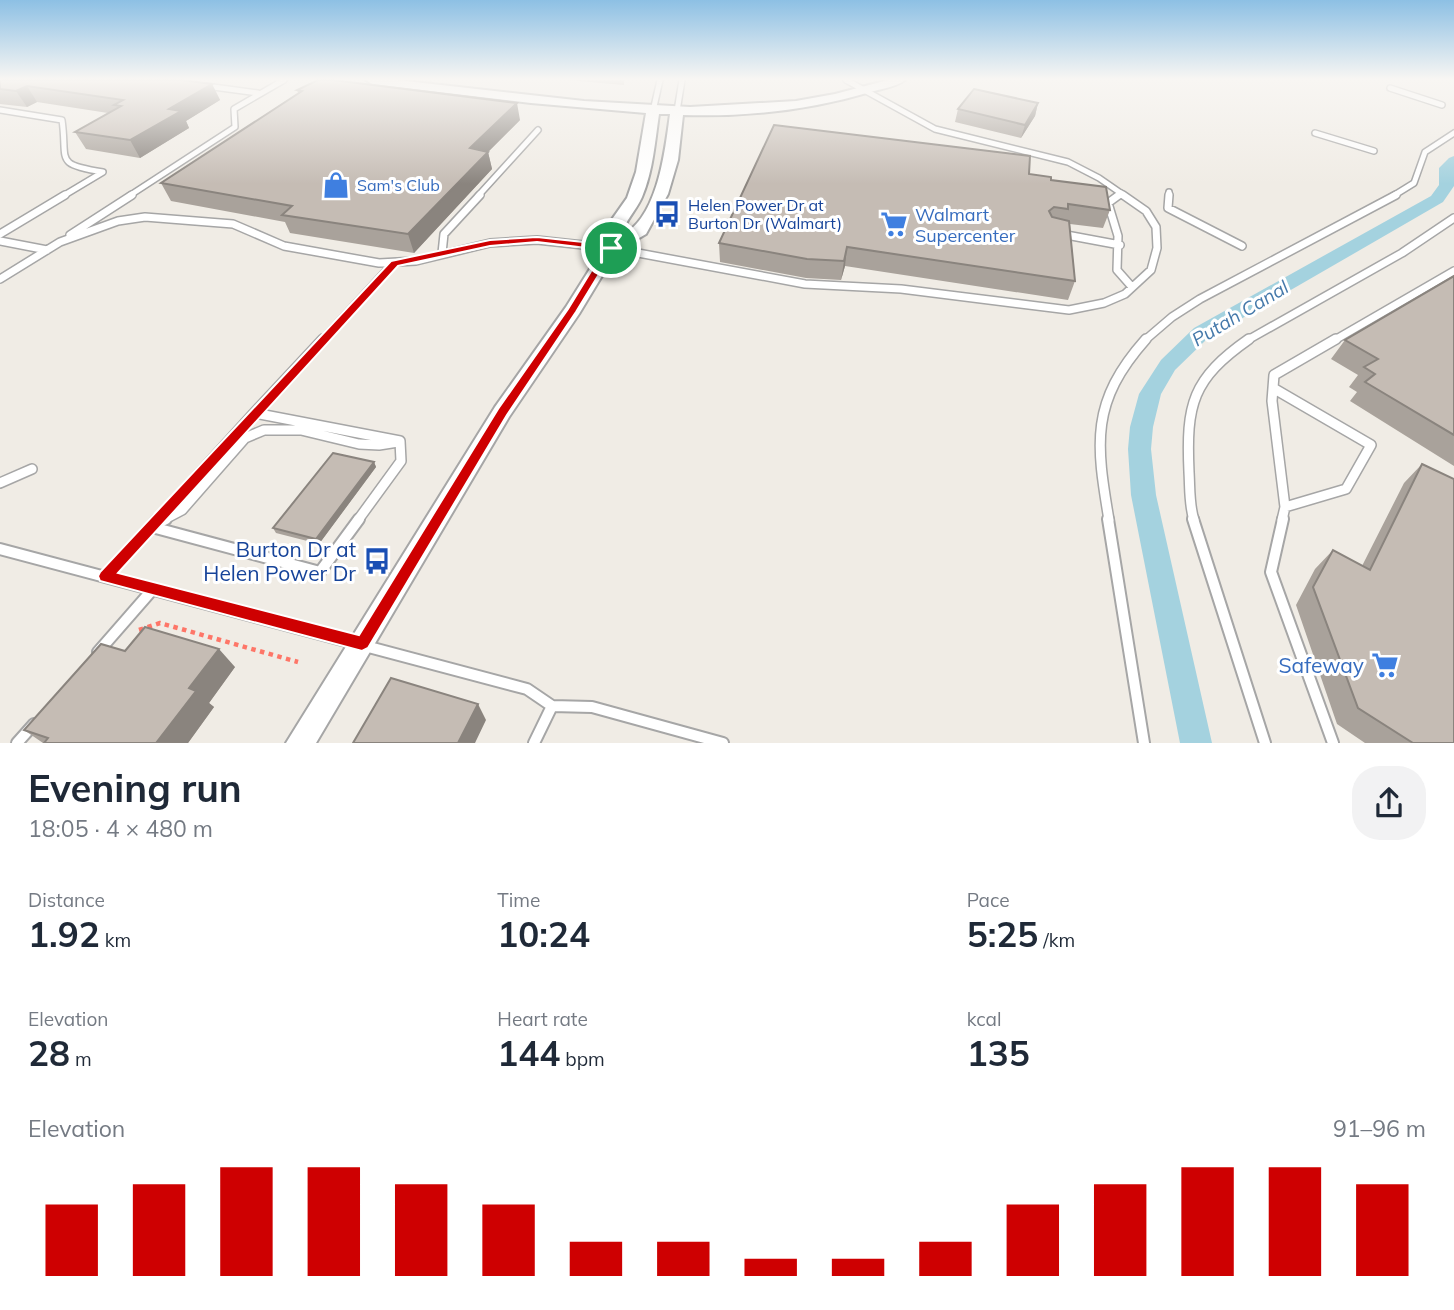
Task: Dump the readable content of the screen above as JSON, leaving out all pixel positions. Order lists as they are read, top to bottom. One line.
{"water":["Putah Canal"],"places":{"shop":["Sam's Club"],"bus stop":["Helen Power Dr at Burton Dr (Walmart)","Burton Dr at Helen Power Dr"],"supermarket":["Walmart Supercenter","Safeway"]},"page":{"heading":["Evening run","18:05 · 4 × 480 m"],"stats":[["Distance","1.92 km"],["Time","10:24"],["Pace","5:25 /km"],["Elevation","28 m"],["Heart rate","144 bpm"],["kcal","135"]],"chart":["Elevation","91–96 m"]}}
